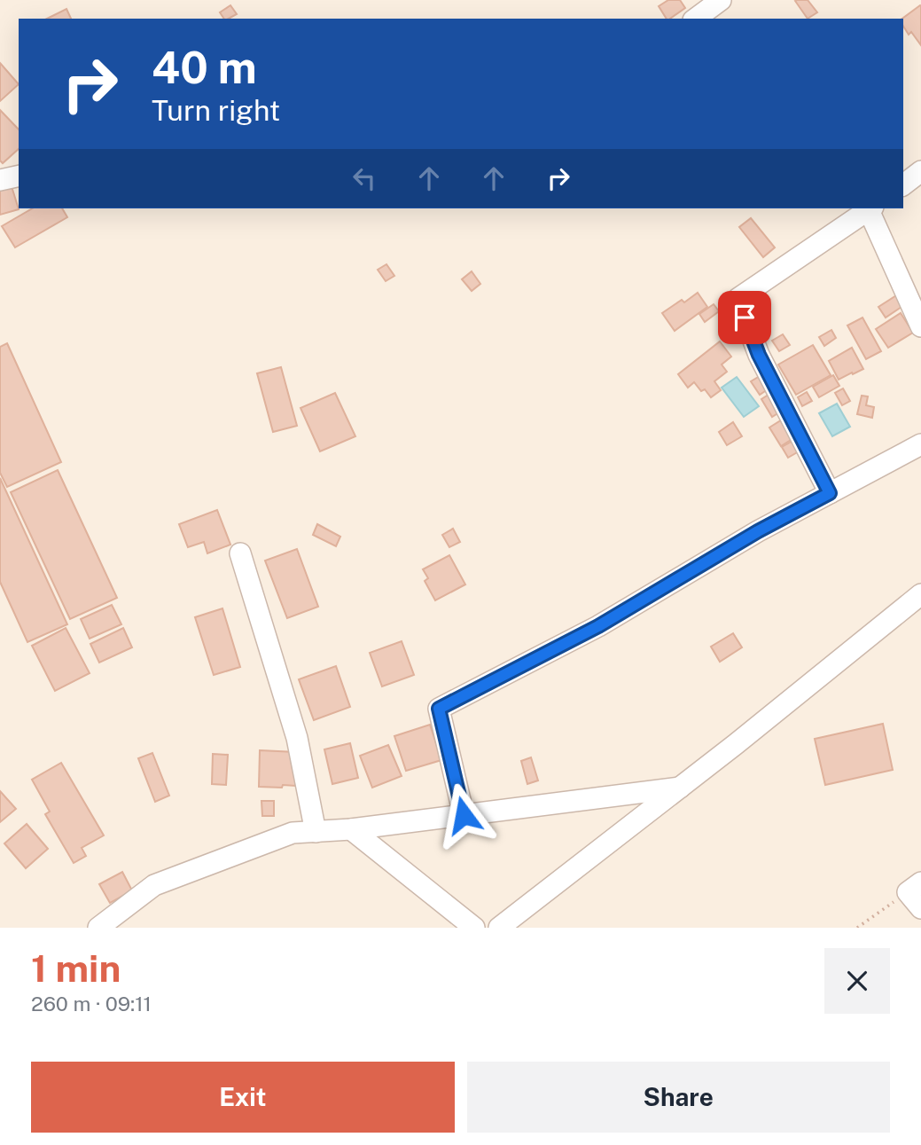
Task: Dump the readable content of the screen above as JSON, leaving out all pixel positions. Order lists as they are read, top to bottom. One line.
{"page":{"turn":["40 m","Turn right"],"heading":["1 min","260 m · 09:11"],"buttons":["Exit","Share"]}}
